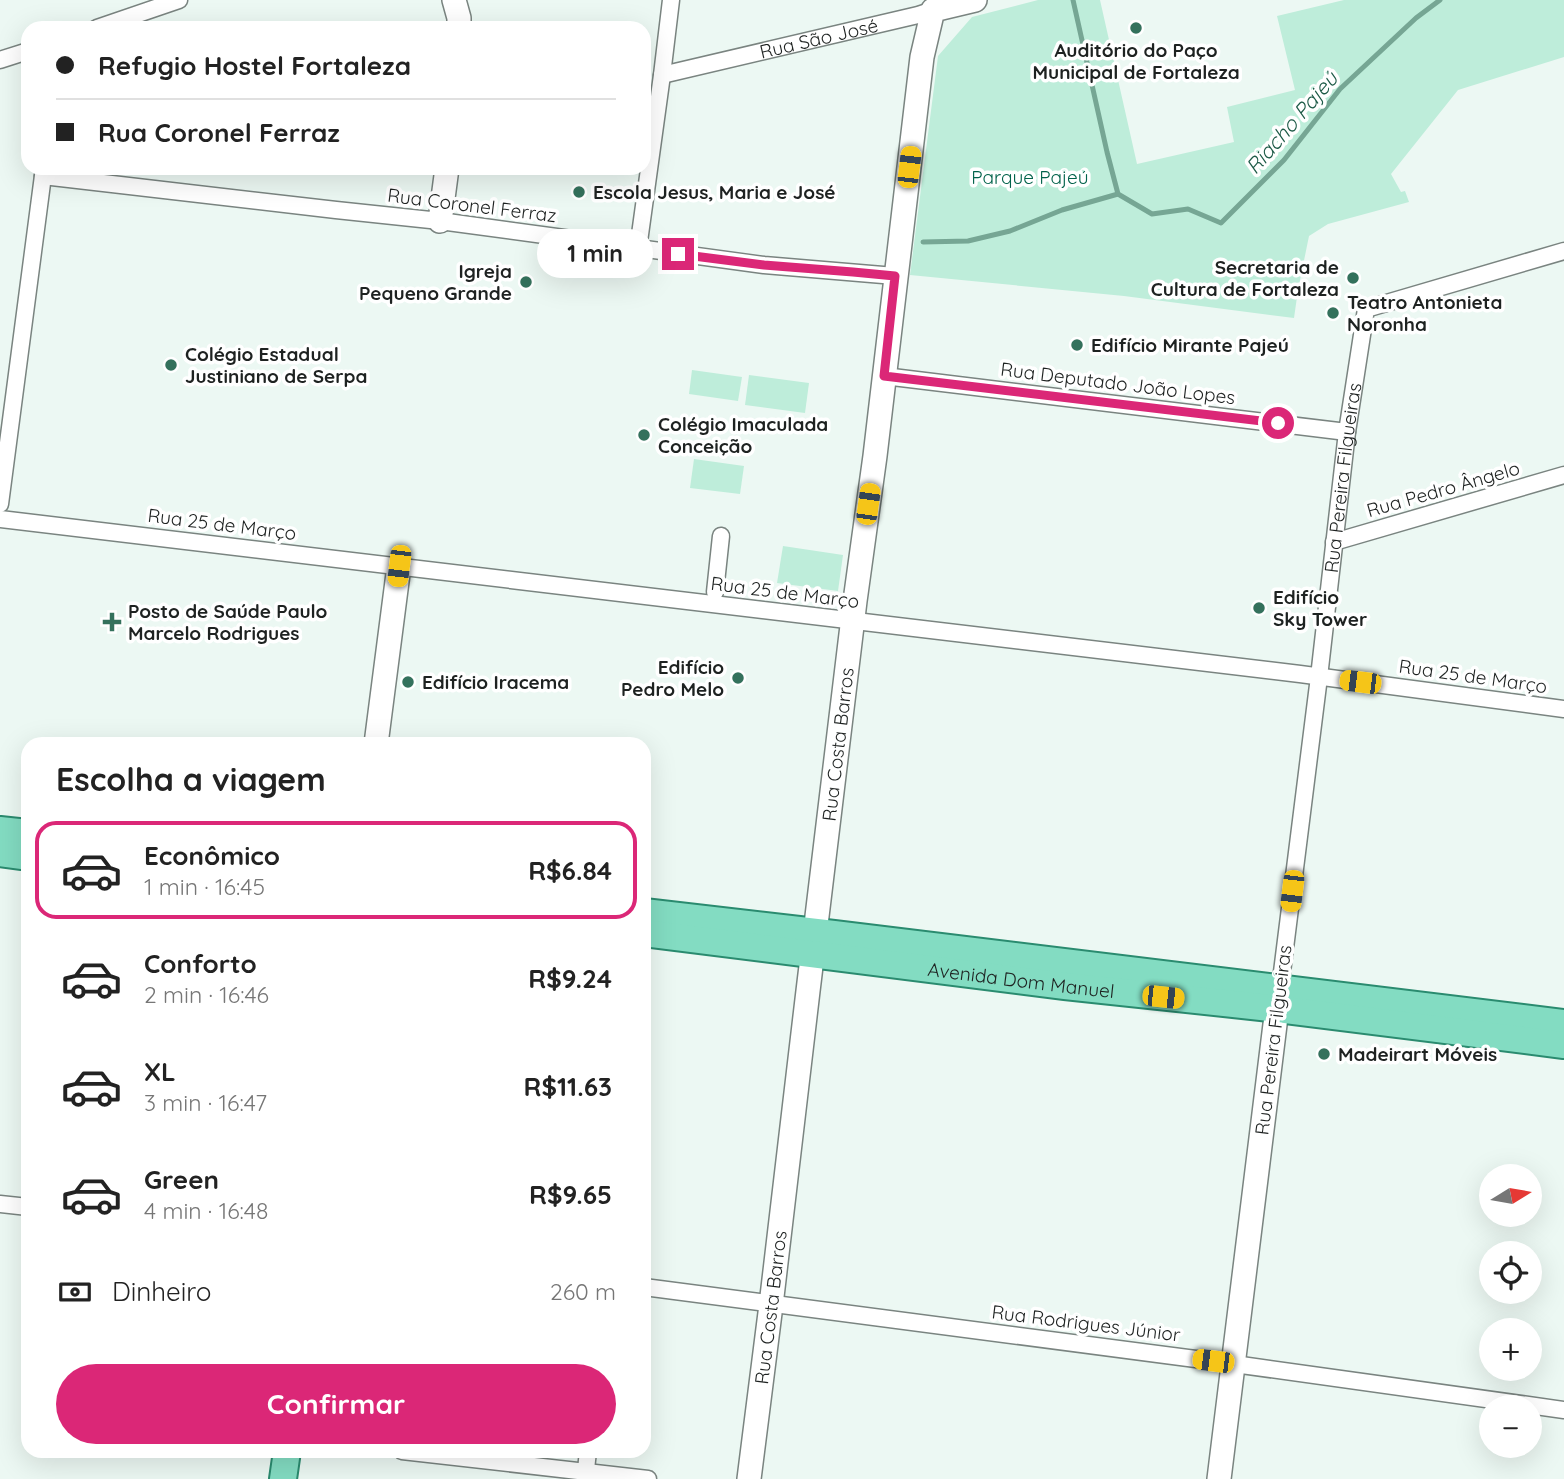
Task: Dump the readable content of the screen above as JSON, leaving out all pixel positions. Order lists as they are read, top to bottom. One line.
{"streets":{"main road":["Avenida Dom Manuel"],"street":["Rua São José","Rua Coronel Ferraz","Rua Deputado João Lopes","Rua Pereira Filgueiras","Rua Pedro Ângelo","Rua 25 de Março","Rua Costa Barros","Rua Rodrigues Júnior"]},"crossings":[["Rua São José","Rua Costa Barros"],["Rua Coronel Ferraz","Rua Costa Barros"],["Rua Deputado João Lopes","Rua Pereira Filgueiras"],["Rua Deputado João Lopes","Rua Costa Barros"],["Rua Pereira Filgueiras","Rua Pedro Ângelo"],["Rua Pereira Filgueiras","Rua 25 de Março"],["Rua Pereira Filgueiras","Avenida Dom Manuel"],["Rua Pereira Filgueiras","Rua Rodrigues Júnior"],["Rua 25 de Março","Rua Costa Barros"],["Rua Costa Barros","Avenida Dom Manuel"],["Rua Costa Barros","Rua Rodrigues Júnior"]],"water":["Riacho Pajeú"],"parks":["Parque Pajeú"],"places":{"other":["Auditório do Paço Municipal de Fortaleza","Escola Jesus, Maria e José","Secretaria de Cultura de Fortaleza","Igreja Pequeno Grande","Teatro Antonieta Noronha","Edifício Mirante Pajeú","Colégio Estadual Justiniano de Serpa","Colégio Imaculada Conceição","Edifício Sky Tower","Edifício Pedro Melo","Edifício Iracema","Madeirart Móveis"],"health":["Posto de Saúde Paulo Marcelo Rodrigues"]},"north":"right","page":{"banner":["Refugio Hostel Fortaleza","Rua Coronel Ferraz"],"bubble":"1 min","heading":"Escolha a viagem","list":[{"name":"Econômico","note":"1 min · 16:45","value":"R$6.84"},{"name":"Conforto","note":"2 min · 16:46","value":"R$9.24"},{"name":"XL","note":"3 min · 16:47","value":"R$11.63"},{"name":"Green","note":"4 min · 16:48","value":"R$9.65"}],"map_buttons":["+","−"],"pay":["Dinheiro","260 m"],"buttons":"Confirmar"}}
